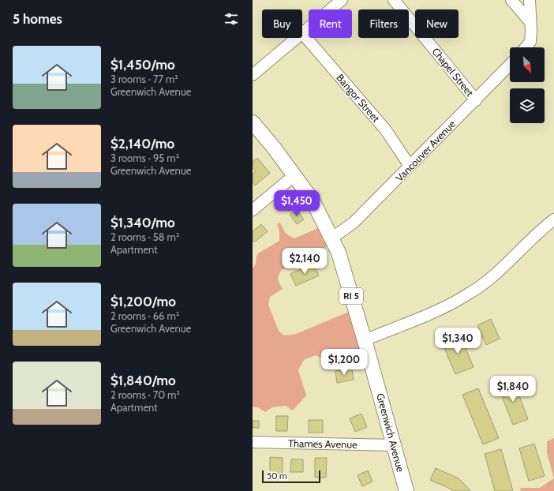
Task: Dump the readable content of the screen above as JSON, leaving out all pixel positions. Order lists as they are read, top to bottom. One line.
{"streets":{"main road":["RI 5","Greenwich Avenue"],"street":["Chapel Street","Bangor Street","Vancouver Avenue","Thames Avenue"]},"crossings":[["Chapel Street","Vancouver Avenue"],["Bangor Street","Vancouver Avenue"],["Vancouver Avenue","Greenwich Avenue"],["Greenwich Avenue","Thames Avenue"]],"scale_bar":"50 m","north":"bottom right","page":{"heading":"5 homes","chip":["Buy","Rent","Filters","New"],"list":[{"name":"$1,450/mo","note":"3 rooms · 77 m² · Greenwich Avenue"},{"name":"$2,140/mo","note":"3 rooms · 95 m² · Greenwich Avenue"},{"name":"$1,340/mo","note":"2 rooms · 58 m² · Apartment"},{"name":"$1,200/mo","note":"2 rooms · 66 m² · Greenwich Avenue"},{"name":"$1,840/mo","note":"2 rooms · 70 m² · Apartment"}],"price":["$1,450","$2,140","$1,340","$1,200","$1,840"],"scale":"50 m"}}
